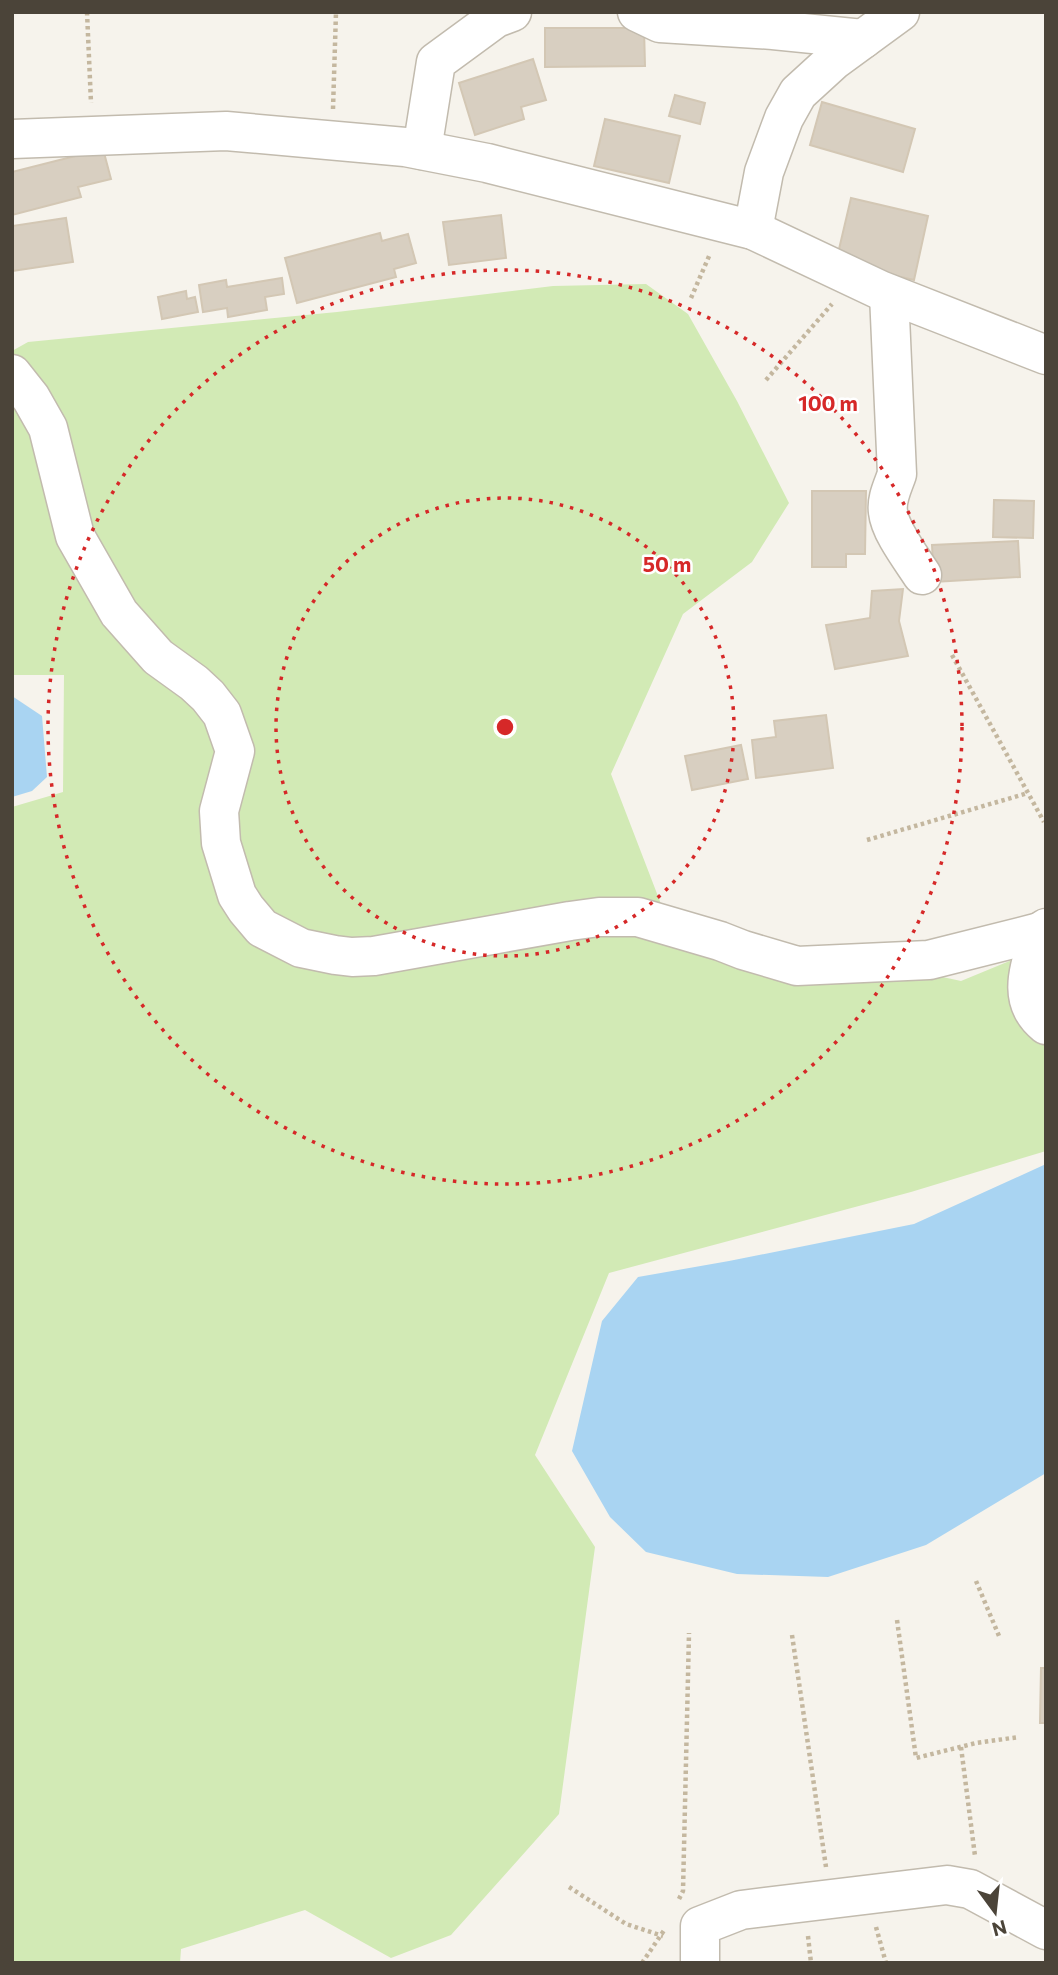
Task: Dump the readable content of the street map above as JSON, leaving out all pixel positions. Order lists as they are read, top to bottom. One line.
{"north":"bottom","rings":["100 m","50 m"]}
